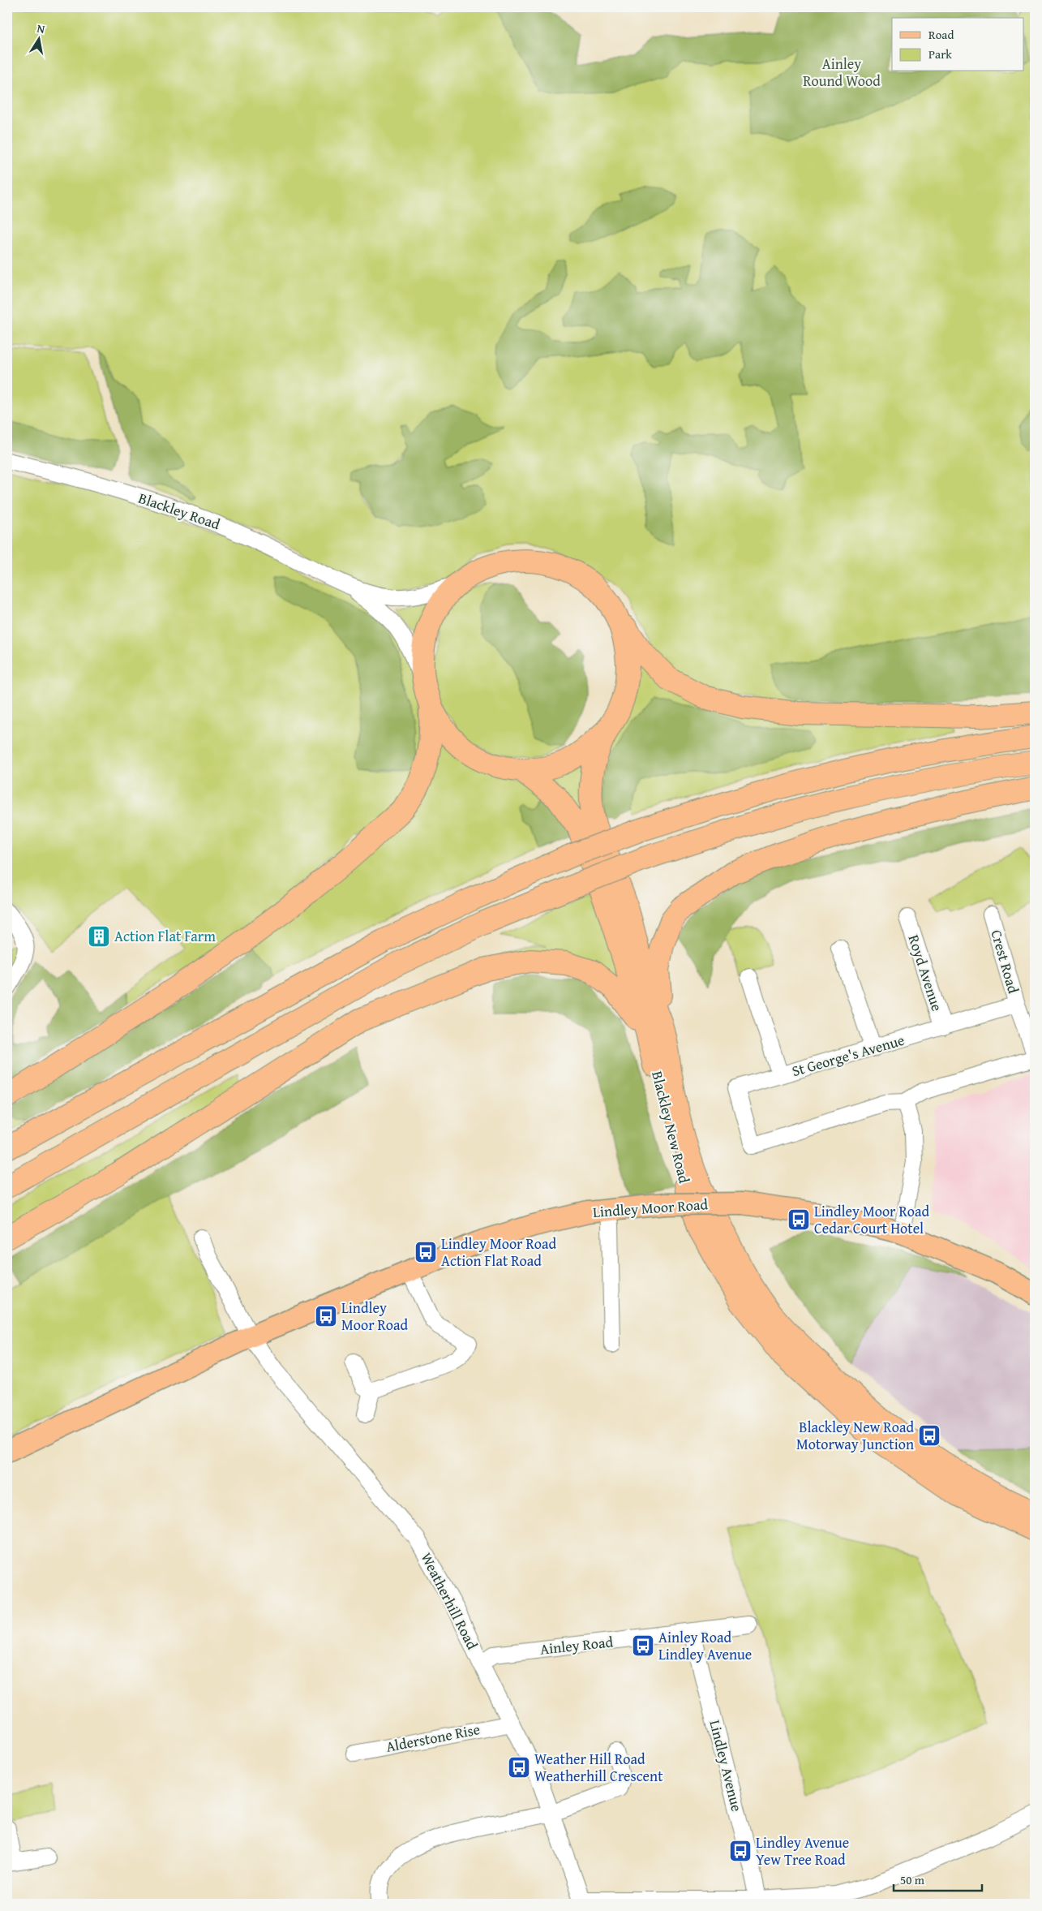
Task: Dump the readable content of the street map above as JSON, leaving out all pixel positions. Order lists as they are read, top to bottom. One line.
{"streets":{"highway":["Blackley New Road"],"main road":["Lindley Moor Road"],"street":["Blackley Road","Crest Road","Royd Avenue","St George's Avenue","Weatherhill Road","Ainley Road","Alderstone Rise","Lindley Avenue"]},"crossings":[["Blackley Road","Blackley New Road"],["Crest Road","St George's Avenue"],["Royd Avenue","St George's Avenue"],["Lindley Moor Road","Weatherhill Road"],["Weatherhill Road","Ainley Road"],["Weatherhill Road","Alderstone Rise"],["Ainley Road","Lindley Avenue"]],"parks":["Ainley Round Wood"],"places":{"building":["Action Flat Farm"],"bus stop":["Lindley Moor Road Cedar Court Hotel","Lindley Moor Road Action Flat Road","Lindley Moor Road","Blackley New Road Motorway Junction","Ainley Road Lindley Avenue","Weather Hill Road Weatherhill Crescent","Lindley Avenue Yew Tree Road"]},"legend":["Road","Park"],"scale_bar":"50 m","north":"top"}
